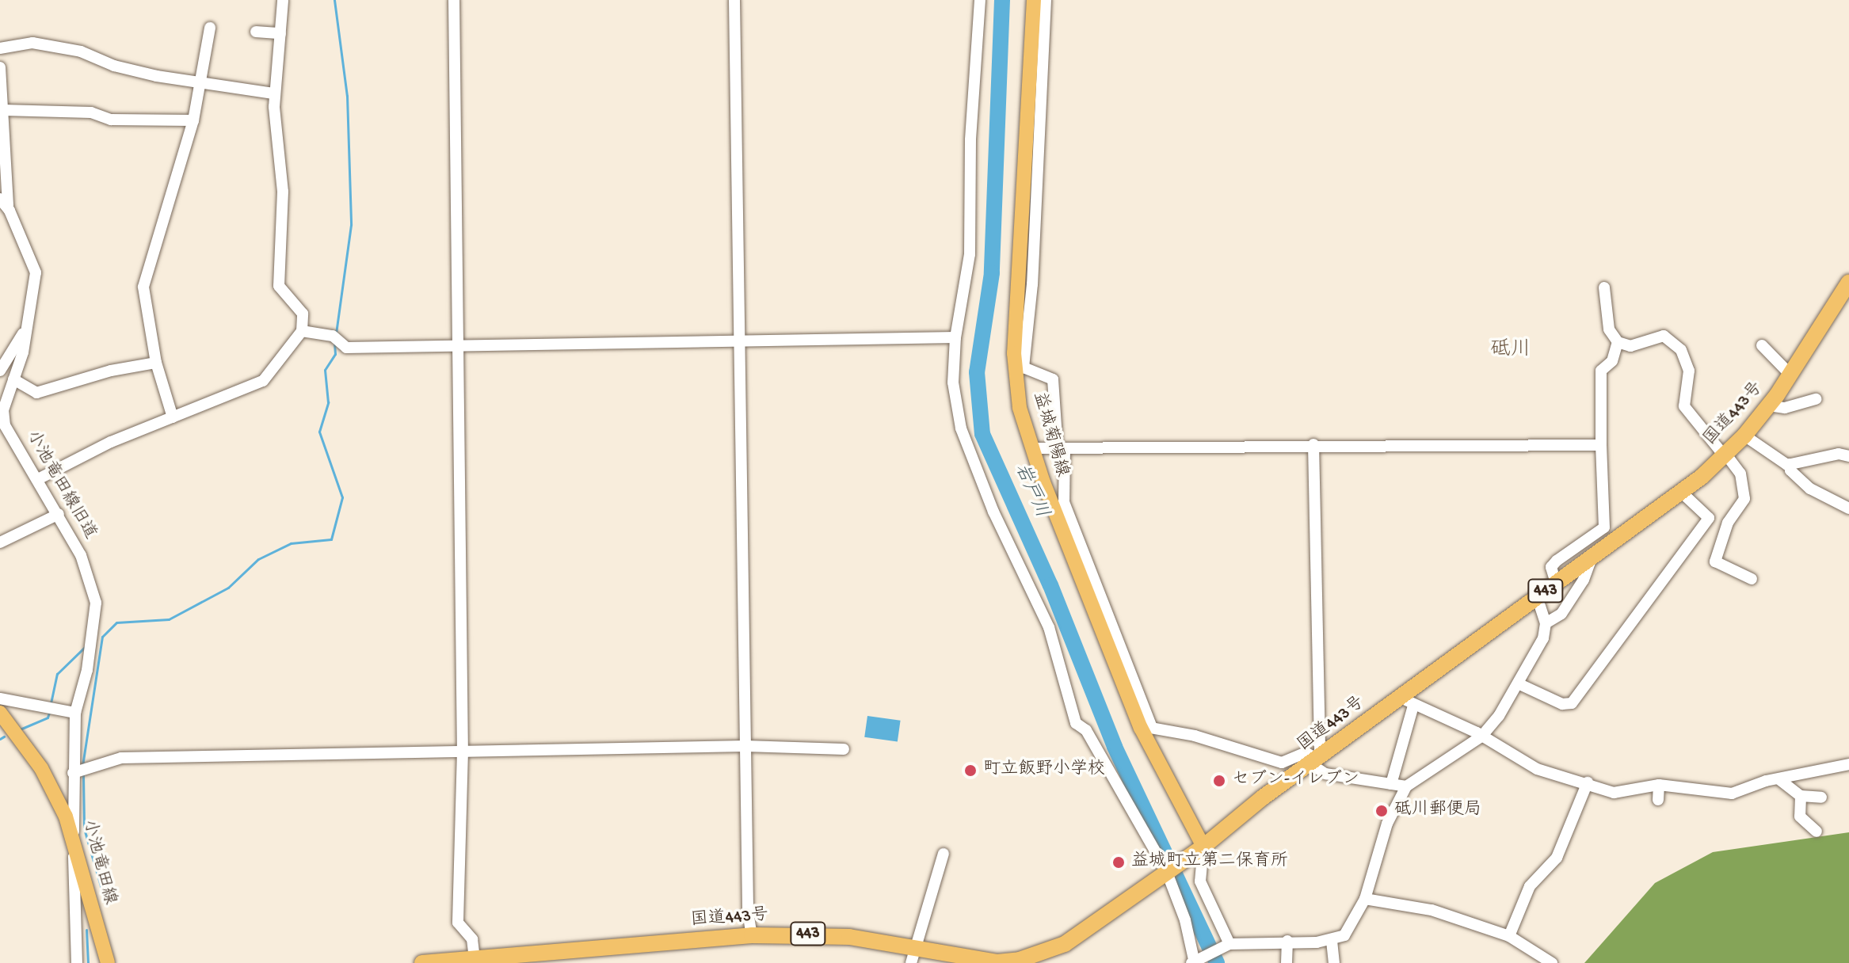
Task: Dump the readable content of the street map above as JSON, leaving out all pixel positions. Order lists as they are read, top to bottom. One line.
{"streets":{"highway":["国道443号","443"],"main road":["益城菊陽線","小池竜田線"],"street":["小池竜田線旧道"]},"crossings":[["国道443号","益城菊陽線"],["小池竜田線旧道","小池竜田線"]],"districts":["砥川"],"water":["岩戸川"],"places":["町立飯野小学校","セブン-イレブン","砥川郵便局","益城町立第二保育所"]}
